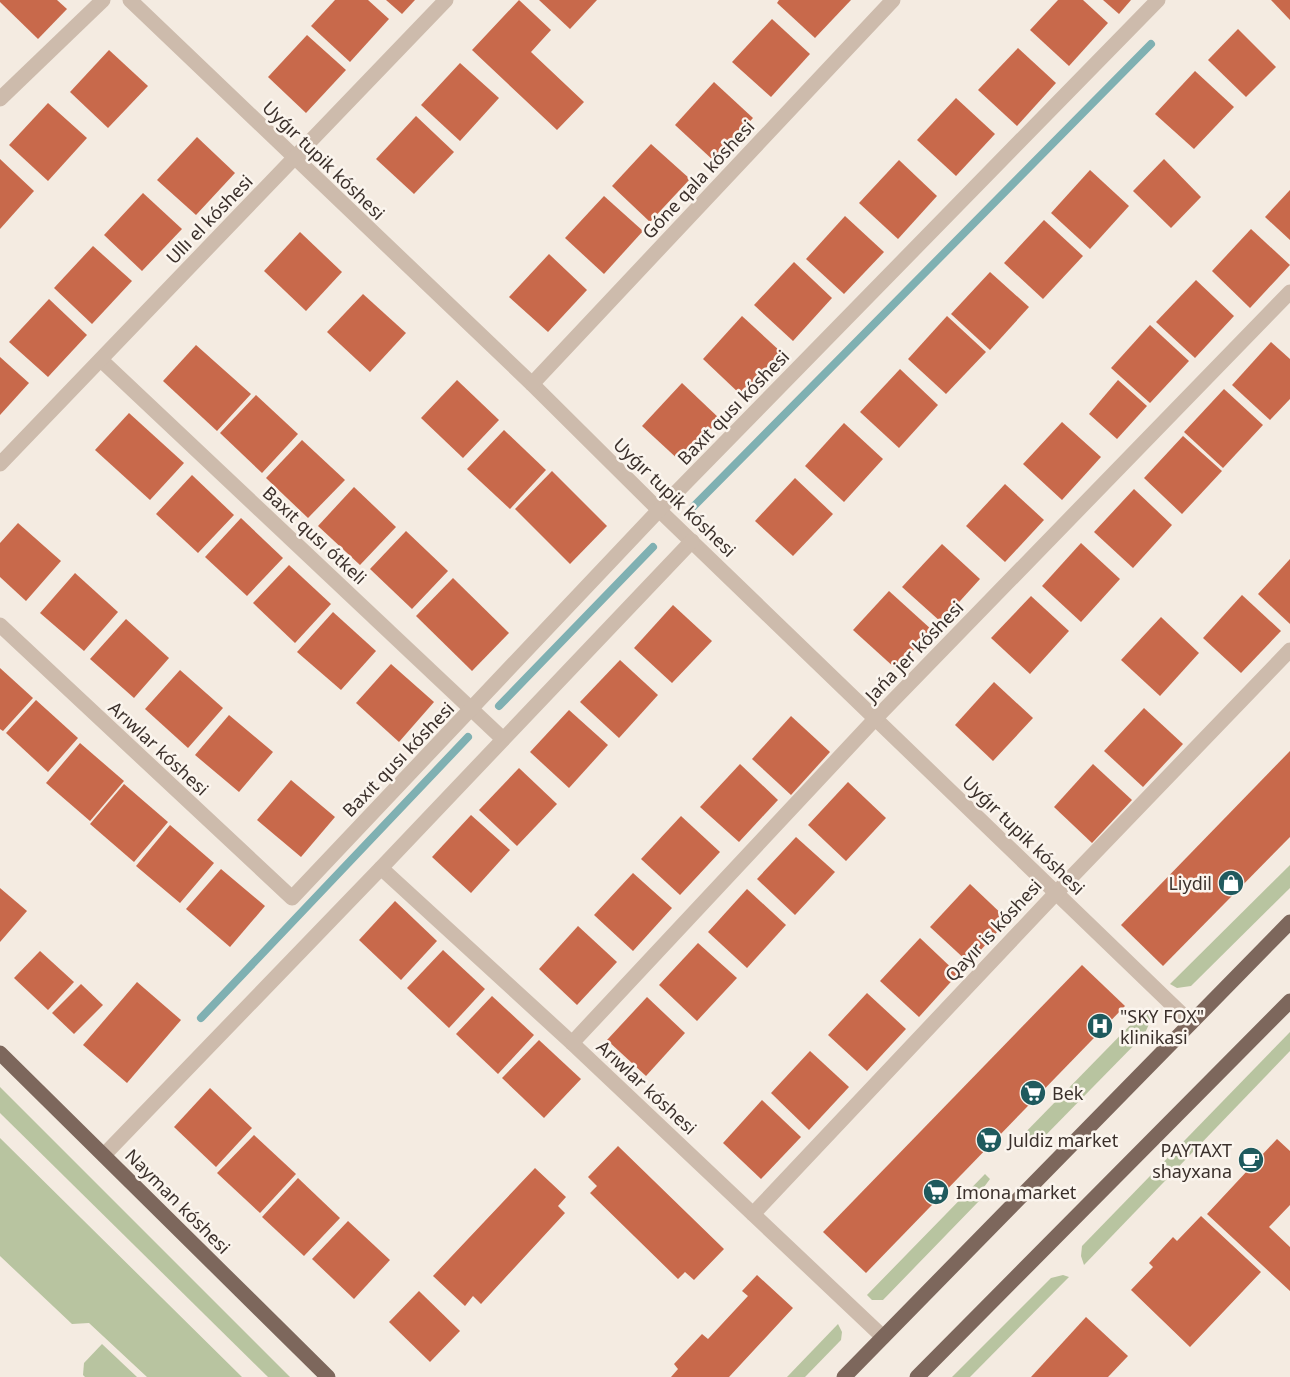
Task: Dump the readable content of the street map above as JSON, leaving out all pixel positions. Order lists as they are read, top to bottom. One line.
{"streets":{"main road":["Nayman kóshesi"],"street":["Uyǵır tupik kóshesi","Góne qala kóshesi","Ullı el kóshesi","Baxıt qusı kóshesi","Baxıt qusı ótkeli","Jańa jer kóshesi","Arıwlar kóshesi","Qayır is kóshesi"]},"crossings":[["Uyǵır tupik kóshesi","Góne qala kóshesi"],["Uyǵır tupik kóshesi","Ullı el kóshesi"],["Uyǵır tupik kóshesi","Baxıt qusı kóshesi"],["Uyǵır tupik kóshesi","Jańa jer kóshesi"],["Uyǵır tupik kóshesi","Qayır is kóshesi"],["Ullı el kóshesi","Baxıt qusı ótkeli"],["Baxıt qusı kóshesi","Baxıt qusı ótkeli"],["Baxıt qusı kóshesi","Arıwlar kóshesi"],["Jańa jer kóshesi","Arıwlar kóshesi"],["Arıwlar kóshesi","Qayır is kóshesi"]],"places":{"shop":["Liydil"],"hospital":["\"SKY FOX\" klinikasi"],"supermarket":["Bek","Juldiz market","Imona market"],"cafe":["PAYTAXT shayxana"]}}
